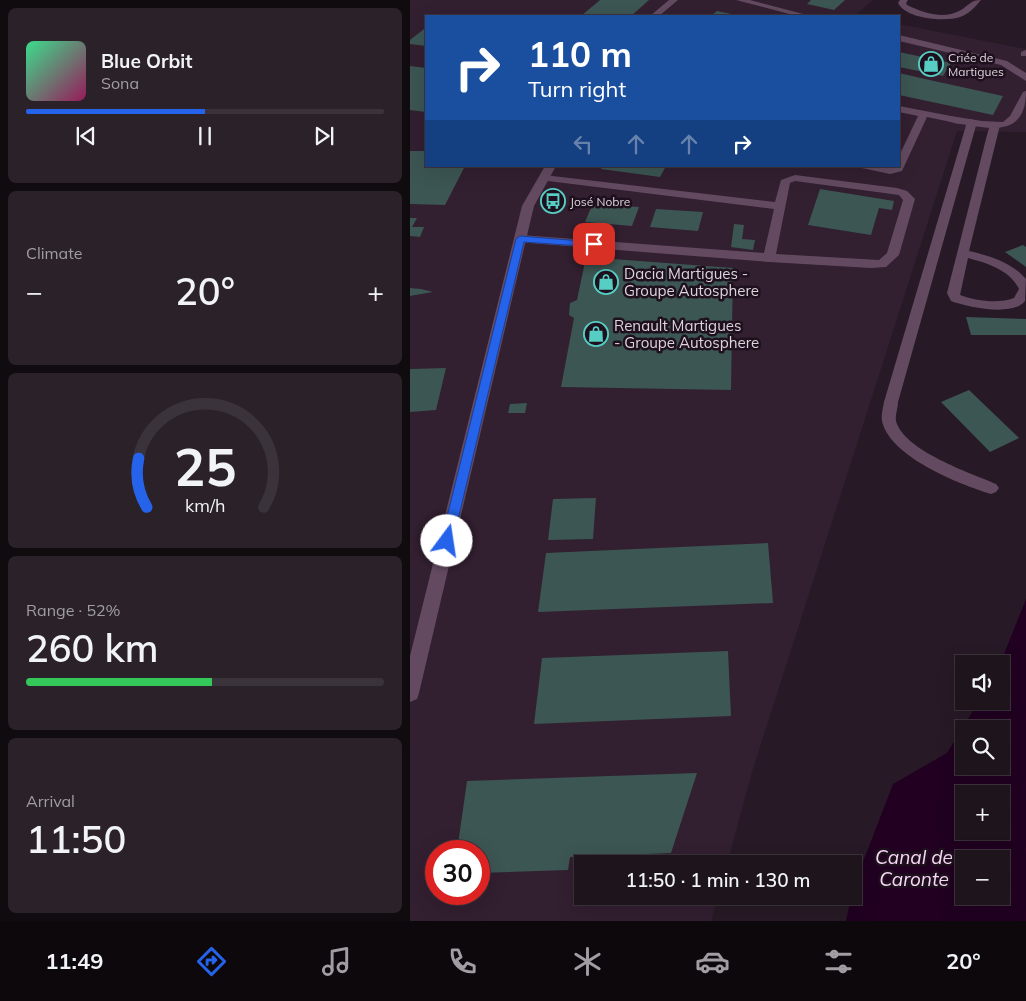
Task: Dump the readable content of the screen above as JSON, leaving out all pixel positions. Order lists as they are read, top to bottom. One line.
{"water":["Canal de Caronte"],"places":{"shop":["Criée de Martigues","Dacia Martigues - Groupe Autosphere","Renault Martigues - Groupe Autosphere"],"bus stop":["José Nobre"]},"page":{"turn":["110 m","Turn right"],"song":["Blue Orbit","Sona"],"tile":["Climate",["Range · 52%","260 km"],["Arrival","11:50"]],"heat":["−","20°","+"],"map_buttons":["+","−"],"limit":"30","trip":"11:50 · 1 min · 130 m","tabs":["11:49","20°"],"gauge":["25","km/h"]}}
